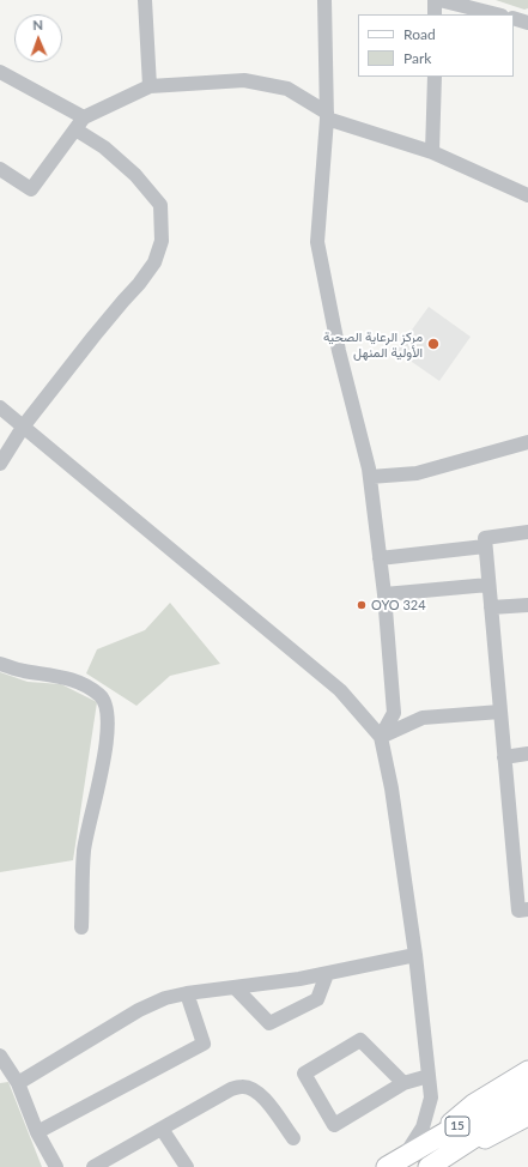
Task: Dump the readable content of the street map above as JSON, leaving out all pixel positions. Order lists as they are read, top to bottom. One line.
{"streets":{"highway":["15"]},"places":["مركز الرعاية الصحية الأولية المنهل","OYO 324"],"legend":["Road","Park"],"north":"top"}
